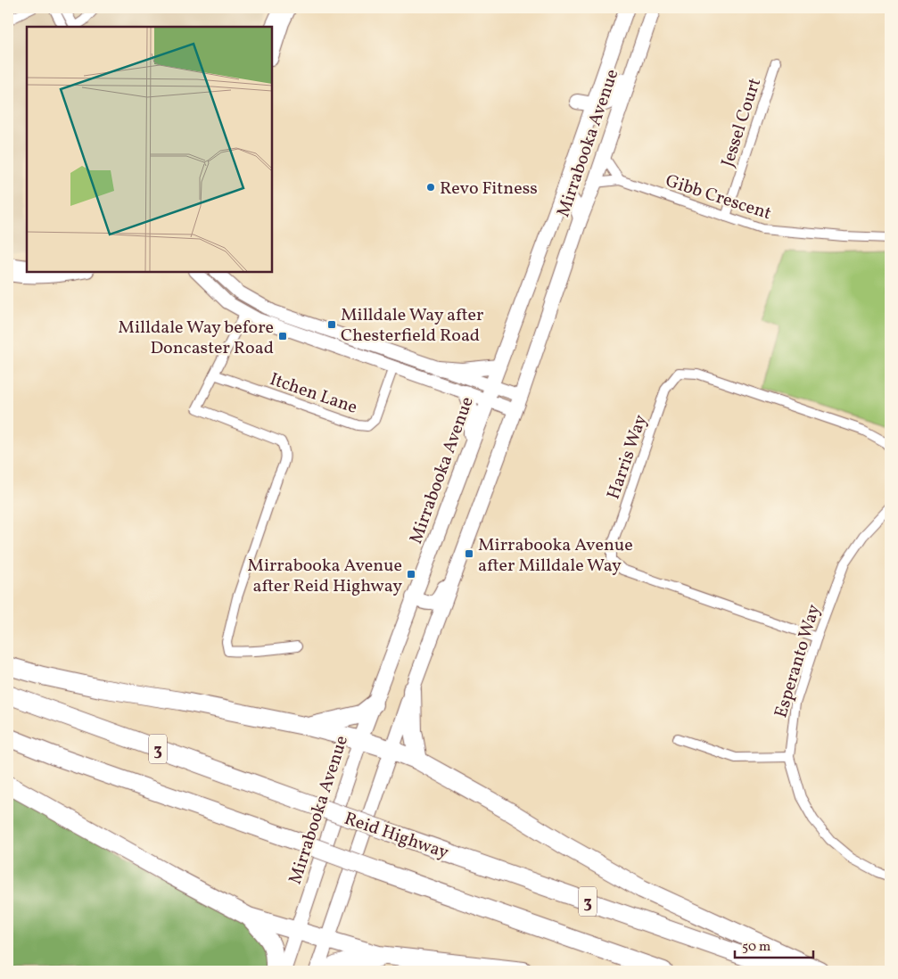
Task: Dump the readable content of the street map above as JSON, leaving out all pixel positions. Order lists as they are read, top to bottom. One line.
{"streets":{"highway":["3","Reid Highway"],"main road":["Mirrabooka Avenue"],"street":["Jessel Court","Gibb Crescent","Itchen Lane","Harris Way","Esperanto Way"]},"crossings":[["Jessel Court","Gibb Crescent"],["Mirrabooka Avenue","Gibb Crescent"],["Harris Way","Esperanto Way"]],"places":{"other":["Revo Fitness"],"transit":["Milldale Way after Chesterfield Road","Milldale Way before Doncaster Road","Mirrabooka Avenue after Milldale Way","Mirrabooka Avenue after Reid Highway"]},"scale_bar":"50 m"}
